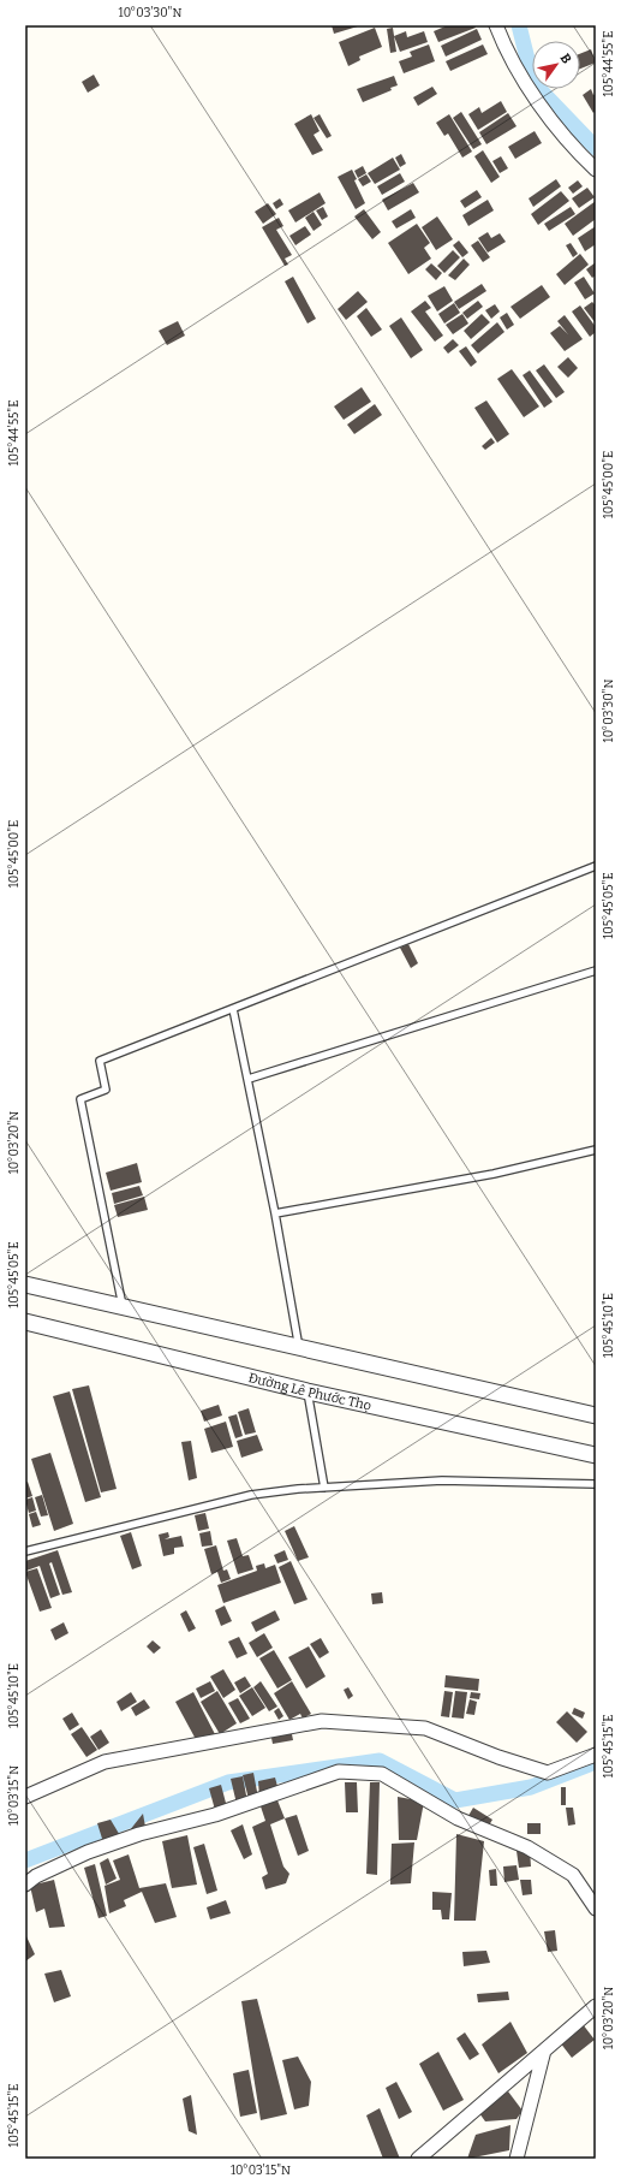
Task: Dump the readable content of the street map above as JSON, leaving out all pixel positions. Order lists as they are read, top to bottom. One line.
{"streets":{"street":["Đường Lê Phước Thọ"]},"north":"top right","coordinates":["10°03'30\"N","105°44'55\"E","105°45'00\"E","105°45'05\"E","10°03'20\"N","105°45'10\"E","105°45'15\"E","10°03'15\"N"]}
